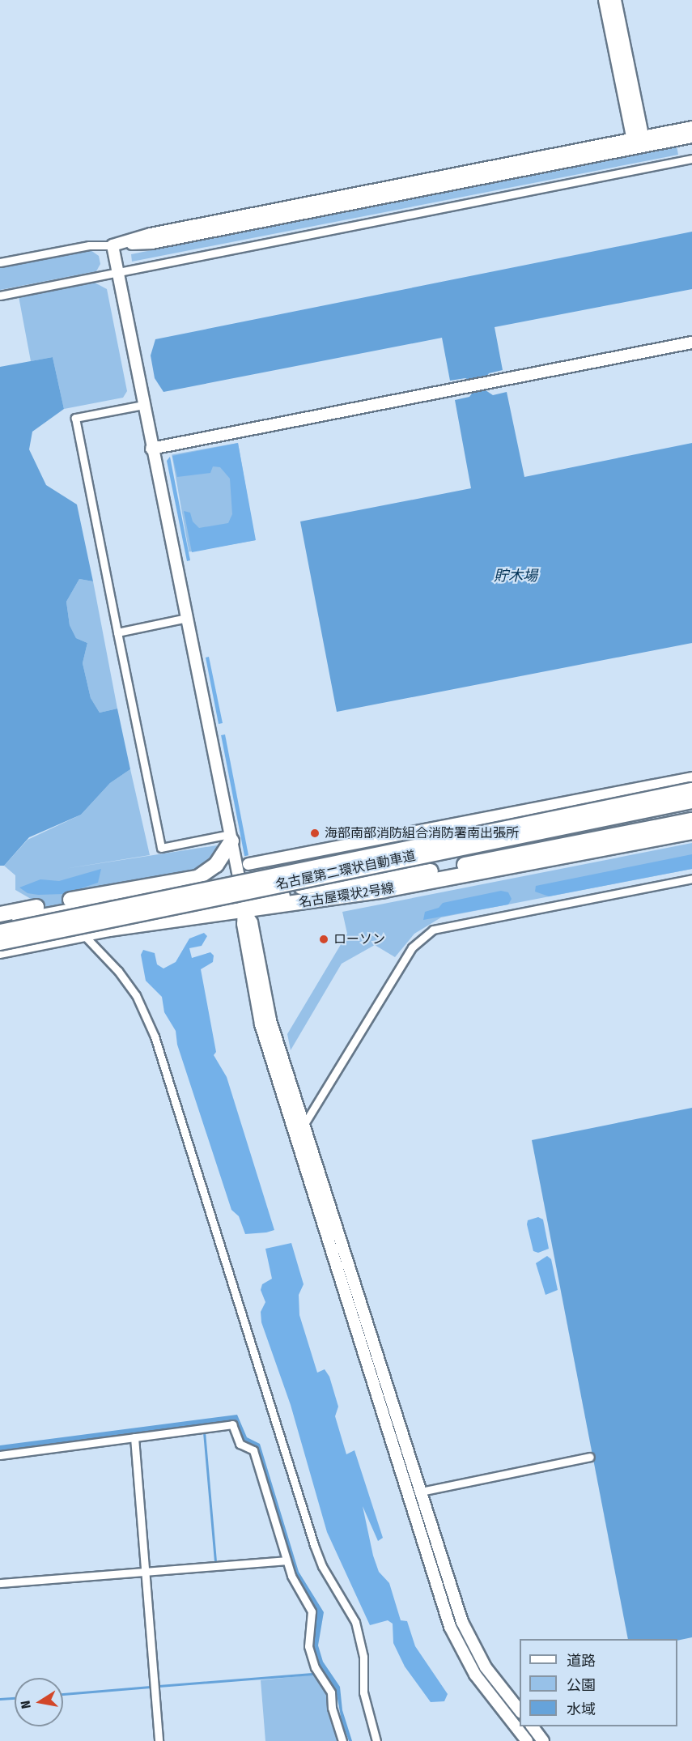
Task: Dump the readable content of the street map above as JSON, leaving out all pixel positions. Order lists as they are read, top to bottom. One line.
{"streets":{"highway":["名古屋第二環状自動車道","名古屋環状2号線"]},"water":["貯木場"],"places":["海部南部消防組合消防署南出張所","ローソン"],"legend":["道路","公園","水域"],"north":"left"}
